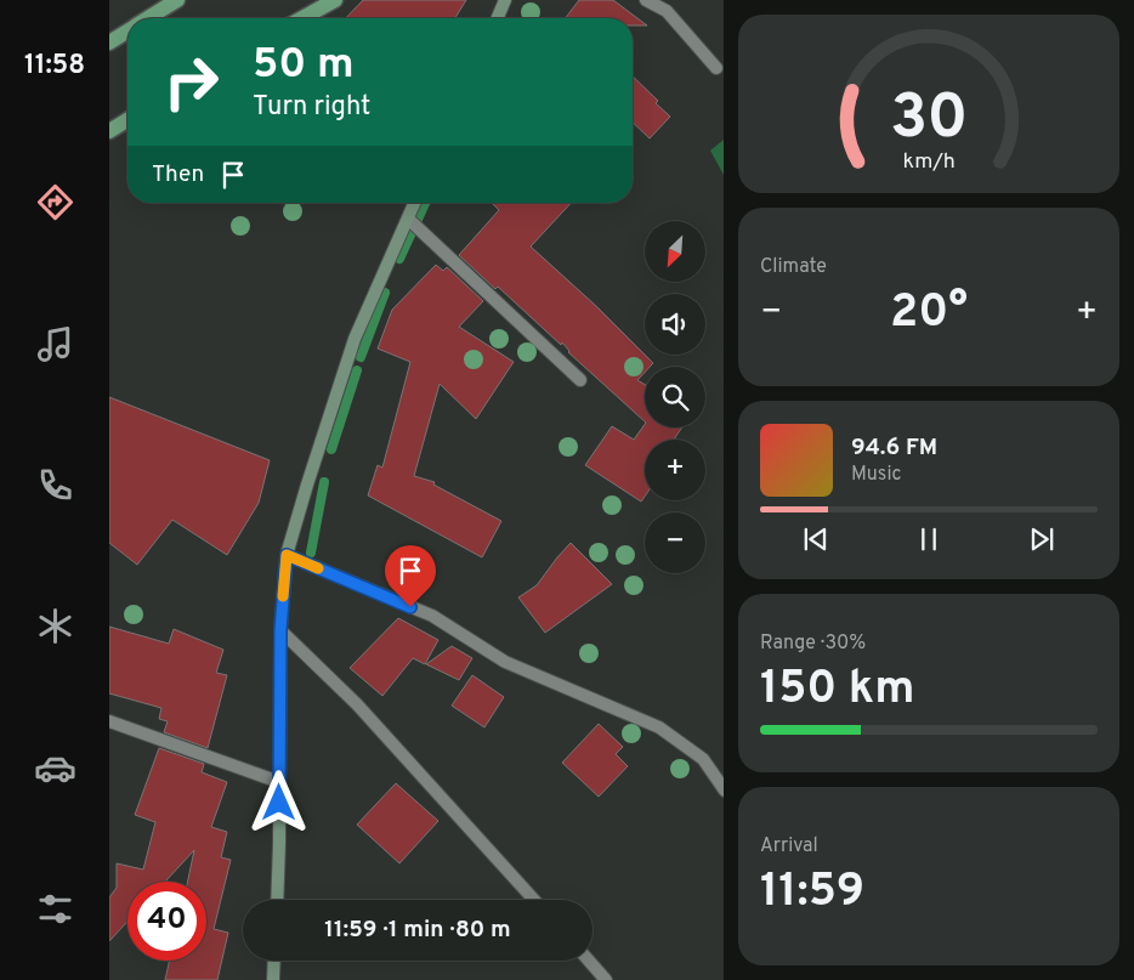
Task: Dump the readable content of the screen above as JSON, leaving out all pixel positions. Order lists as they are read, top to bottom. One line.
{"north":"bottom left","page":{"tabs":"11:58","turn":["50 m","Turn right"],"then":"Then","tile":["Climate",["Range · 30%","150 km"],["Arrival","11:59"]],"map_buttons":["+","−"],"heat":["−","20°","+"],"song":["94.6 FM","Music"],"limit":"40","trip":"11:59 · 1 min · 80 m","gauge":["30","km/h"]}}
